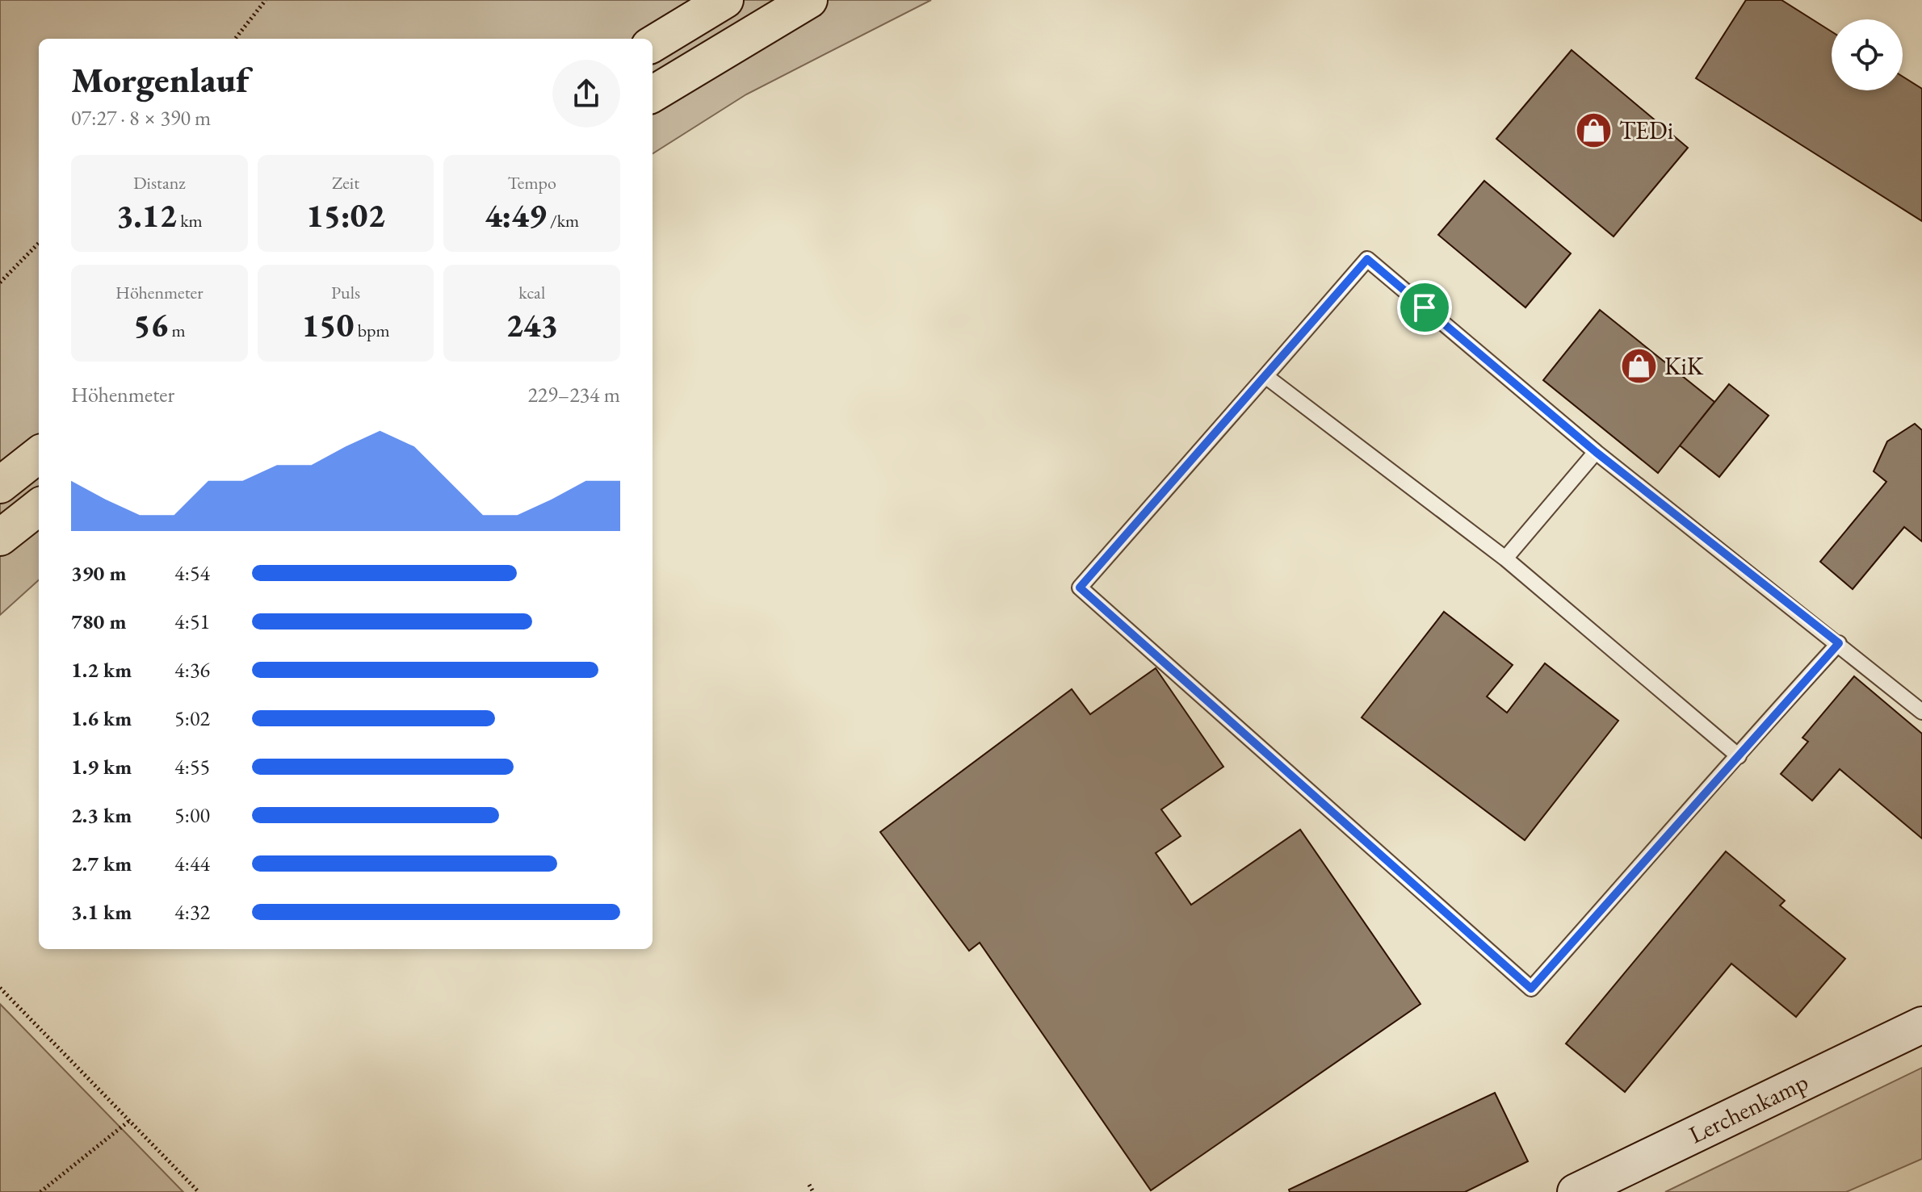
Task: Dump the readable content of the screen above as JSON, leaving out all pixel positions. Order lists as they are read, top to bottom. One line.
{"streets":{"street":["Lerchenkamp"]},"places":{"shop":["TEDi","KiK"]},"page":{"heading":["Morgenlauf","07:27 · 8 × 390 m"],"stats":[["Distanz","3.12 km"],["Zeit","15:02"],["Tempo","4:49 /km"],["Höhenmeter","56 m"],["Puls","150 bpm"],["kcal","243"]],"chart":["Höhenmeter","229–234 m"],"list":[{"name":"390 m","note":"4:54"},{"name":"780 m","note":"4:51"},{"name":"1.2 km","note":"4:36"},{"name":"1.6 km","note":"5:02"},{"name":"1.9 km","note":"4:55"},{"name":"2.3 km","note":"5:00"},{"name":"2.7 km","note":"4:44"},{"name":"3.1 km","note":"4:32"}]}}
